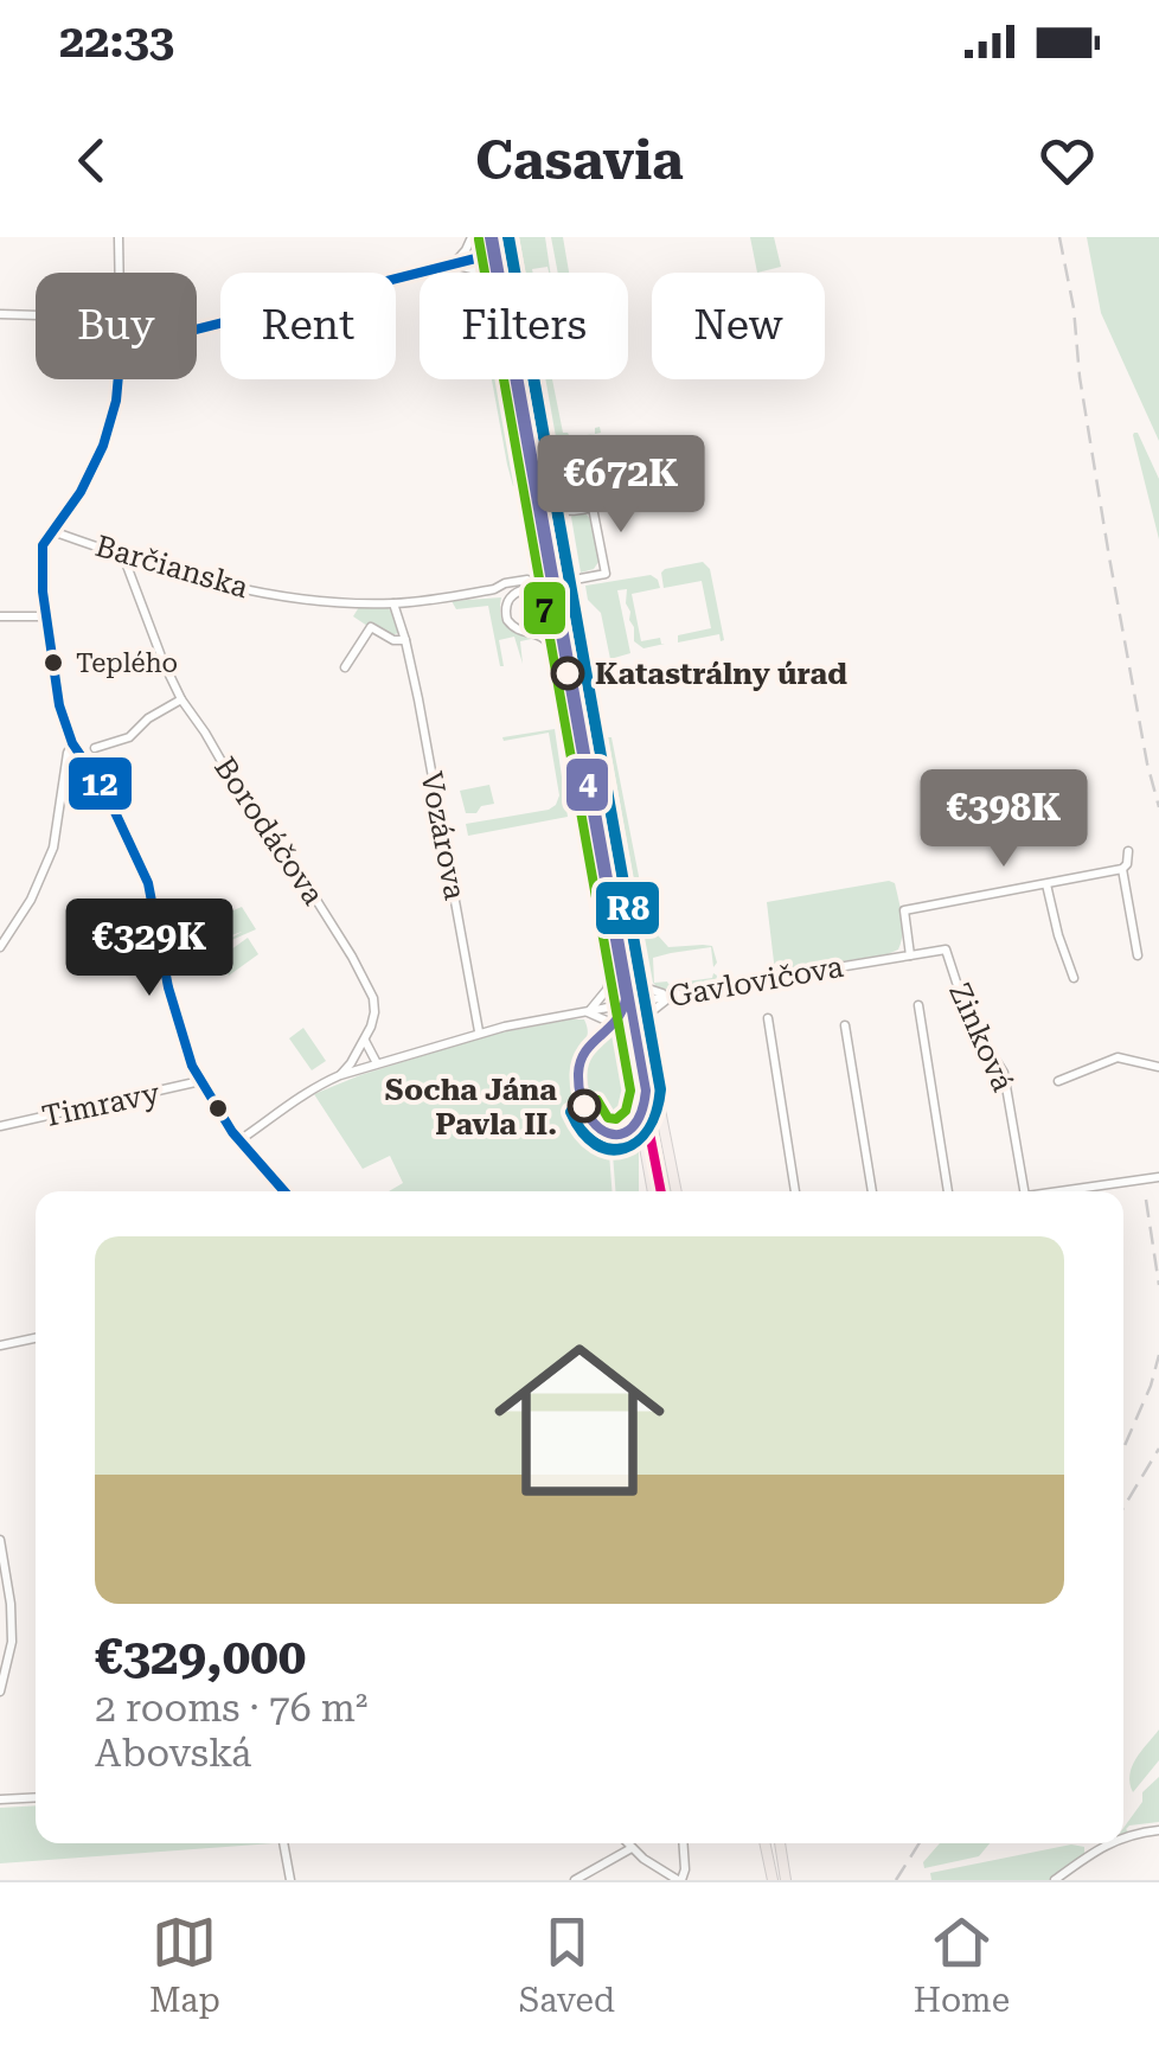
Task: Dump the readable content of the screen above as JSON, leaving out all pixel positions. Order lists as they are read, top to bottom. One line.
{"streets":{"street":["Barčianska","Borodáčova","Vozárova","Gavlovičova","Zinková","Timravy"]},"crossings":[["Barčianska","Borodáčova"],["Barčianska","Vozárova"],["Borodáčova","Gavlovičova"],["Vozárova","Gavlovičova"],["Gavlovičova","Zinková"]],"places":["Teplého","Katastrálny úrad","Socha Jána Pavla II."],"lines":["transit line 4","transit line R8","transit line 12","transit line 7"],"page":{"status":"22:33","header":"Casavia","chip":["Buy","Rent","Filters","New"],"price":["€672K","€398K","€329K"],"list":[{"name":"€329,000","note":"2 rooms · 76 m² · Abovská"}],"tabs":["Map","Saved","Home"]}}
